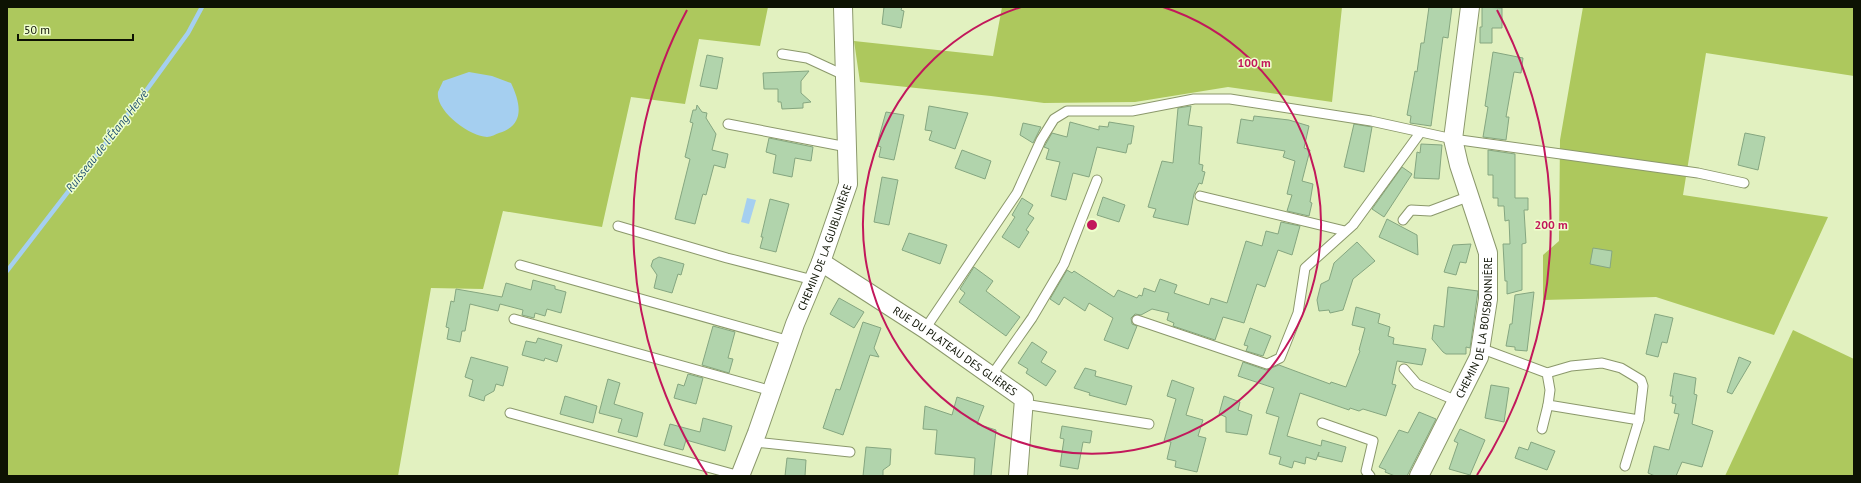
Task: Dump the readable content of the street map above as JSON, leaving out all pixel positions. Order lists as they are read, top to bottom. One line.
{"streets":{"street":["CHEMIN DE LA GUIBLINIÈRE","CHEMIN DE LA BOISBONNIÈRE","RUE DU PLATEAU DES GLIÈRES"]},"crossings":[["CHEMIN DE LA GUIBLINIÈRE","RUE DU PLATEAU DES GLIÈRES"]],"water":["Ruisseau de l'Étang Hervé"],"scale_bar":"50 m","rings":["100 m","200 m"]}
